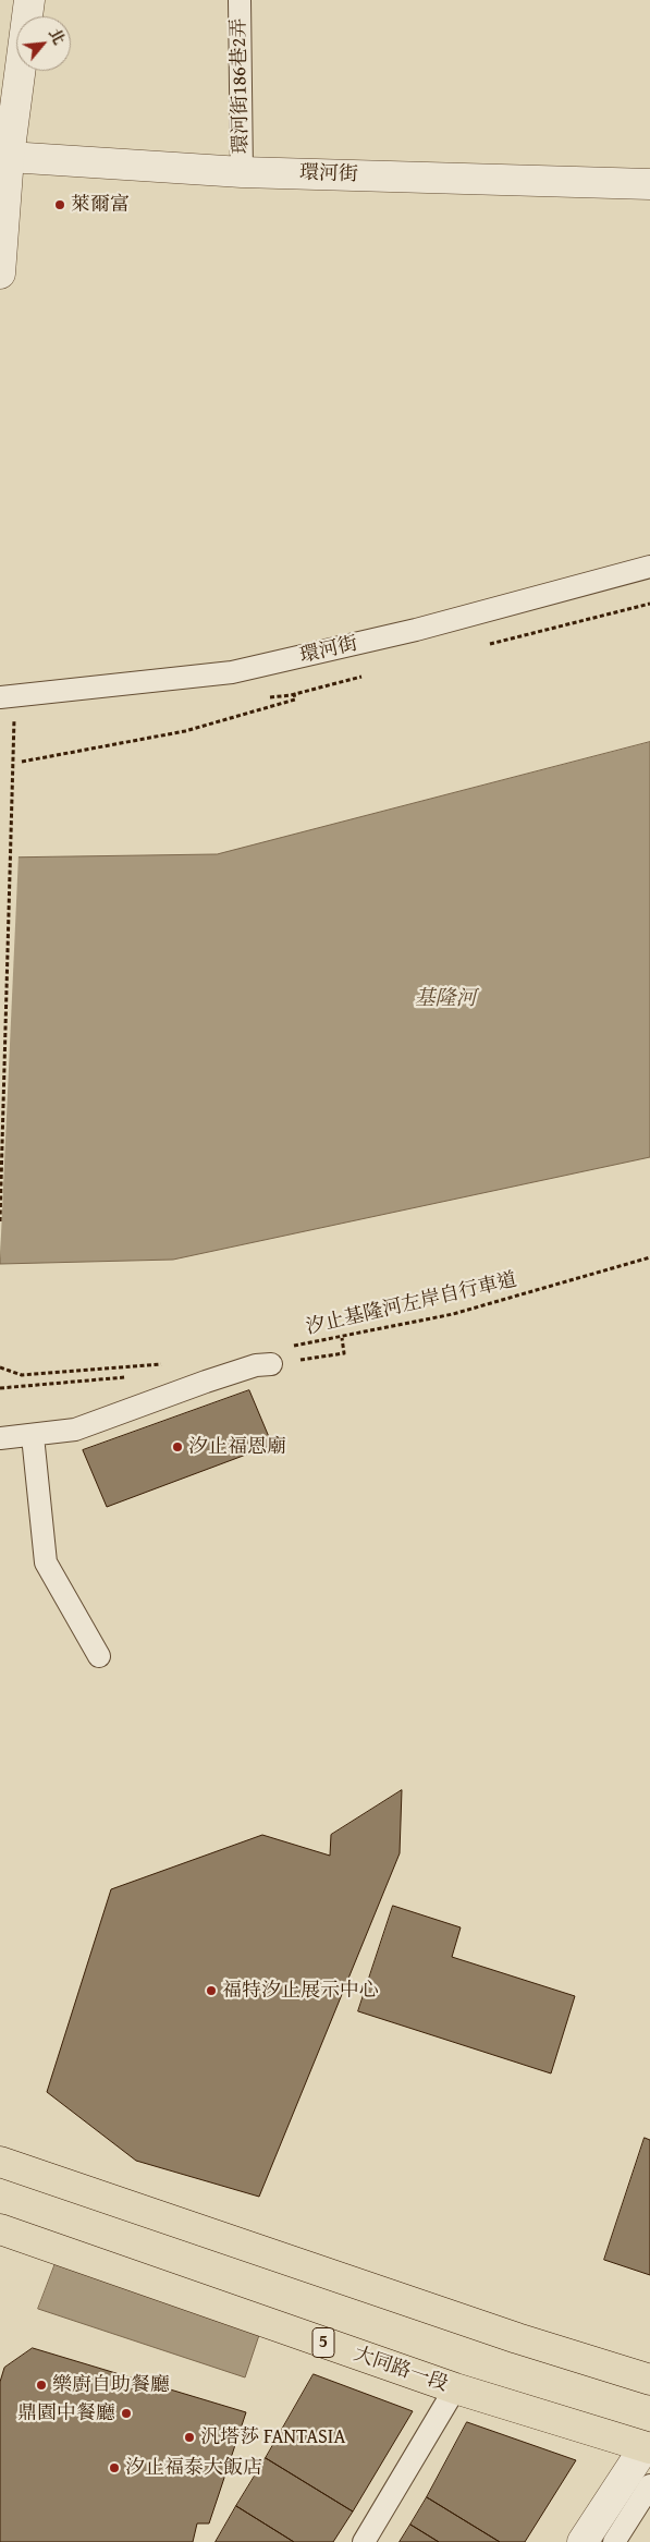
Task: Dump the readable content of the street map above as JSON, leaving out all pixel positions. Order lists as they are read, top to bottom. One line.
{"streets":{"main road":["5","大同路一段"],"street":["環河街"],"lane":["環河街186巷2弄"],"path":["汐止基隆河左岸自行車道"]},"crossings":[["環河街186巷2弄","環河街"]],"water":["基隆河"],"places":["萊爾富","汐止福恩廟","福特汐止展示中心","樂廚自助餐廳","鼎園中餐廳","汎塔莎 FANTASIA","汐止福泰大飯店"],"north":"top right"}
